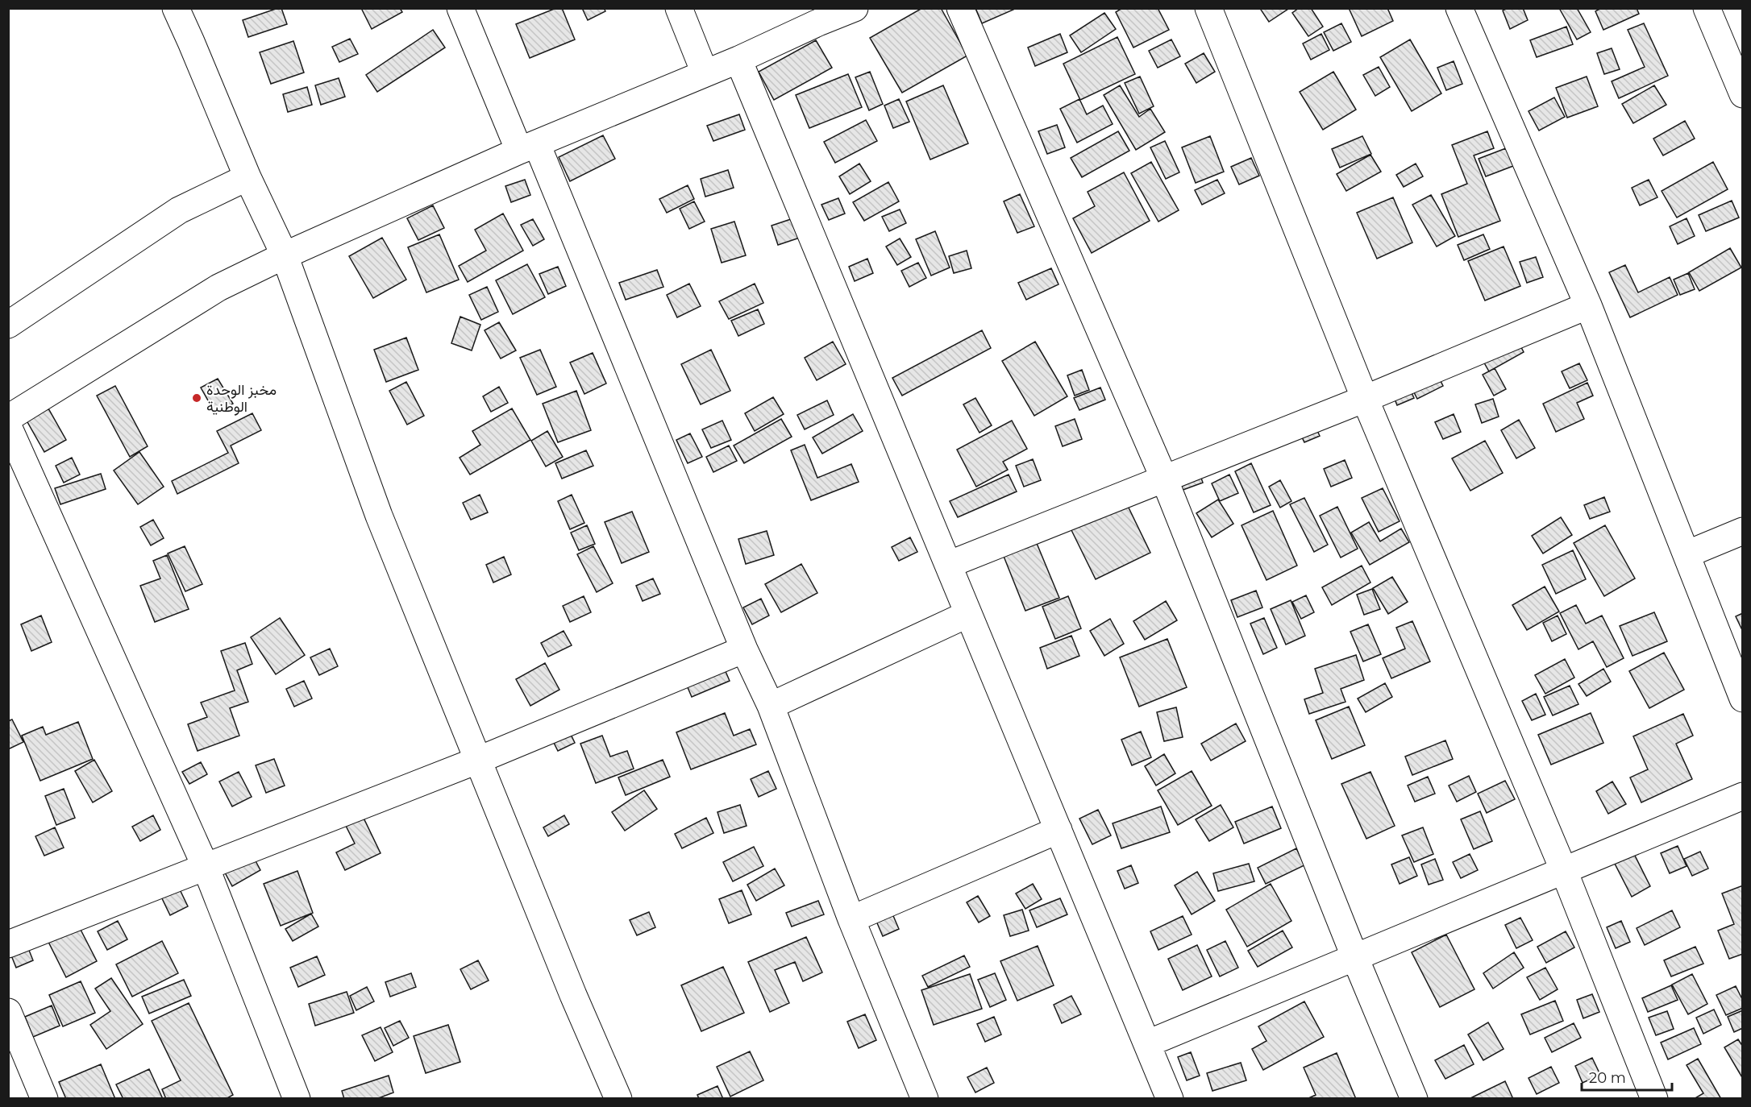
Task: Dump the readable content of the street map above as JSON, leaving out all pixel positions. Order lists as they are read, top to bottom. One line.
{"places":["مخبز الوحدة الوطنية"],"scale_bar":"20 m"}
